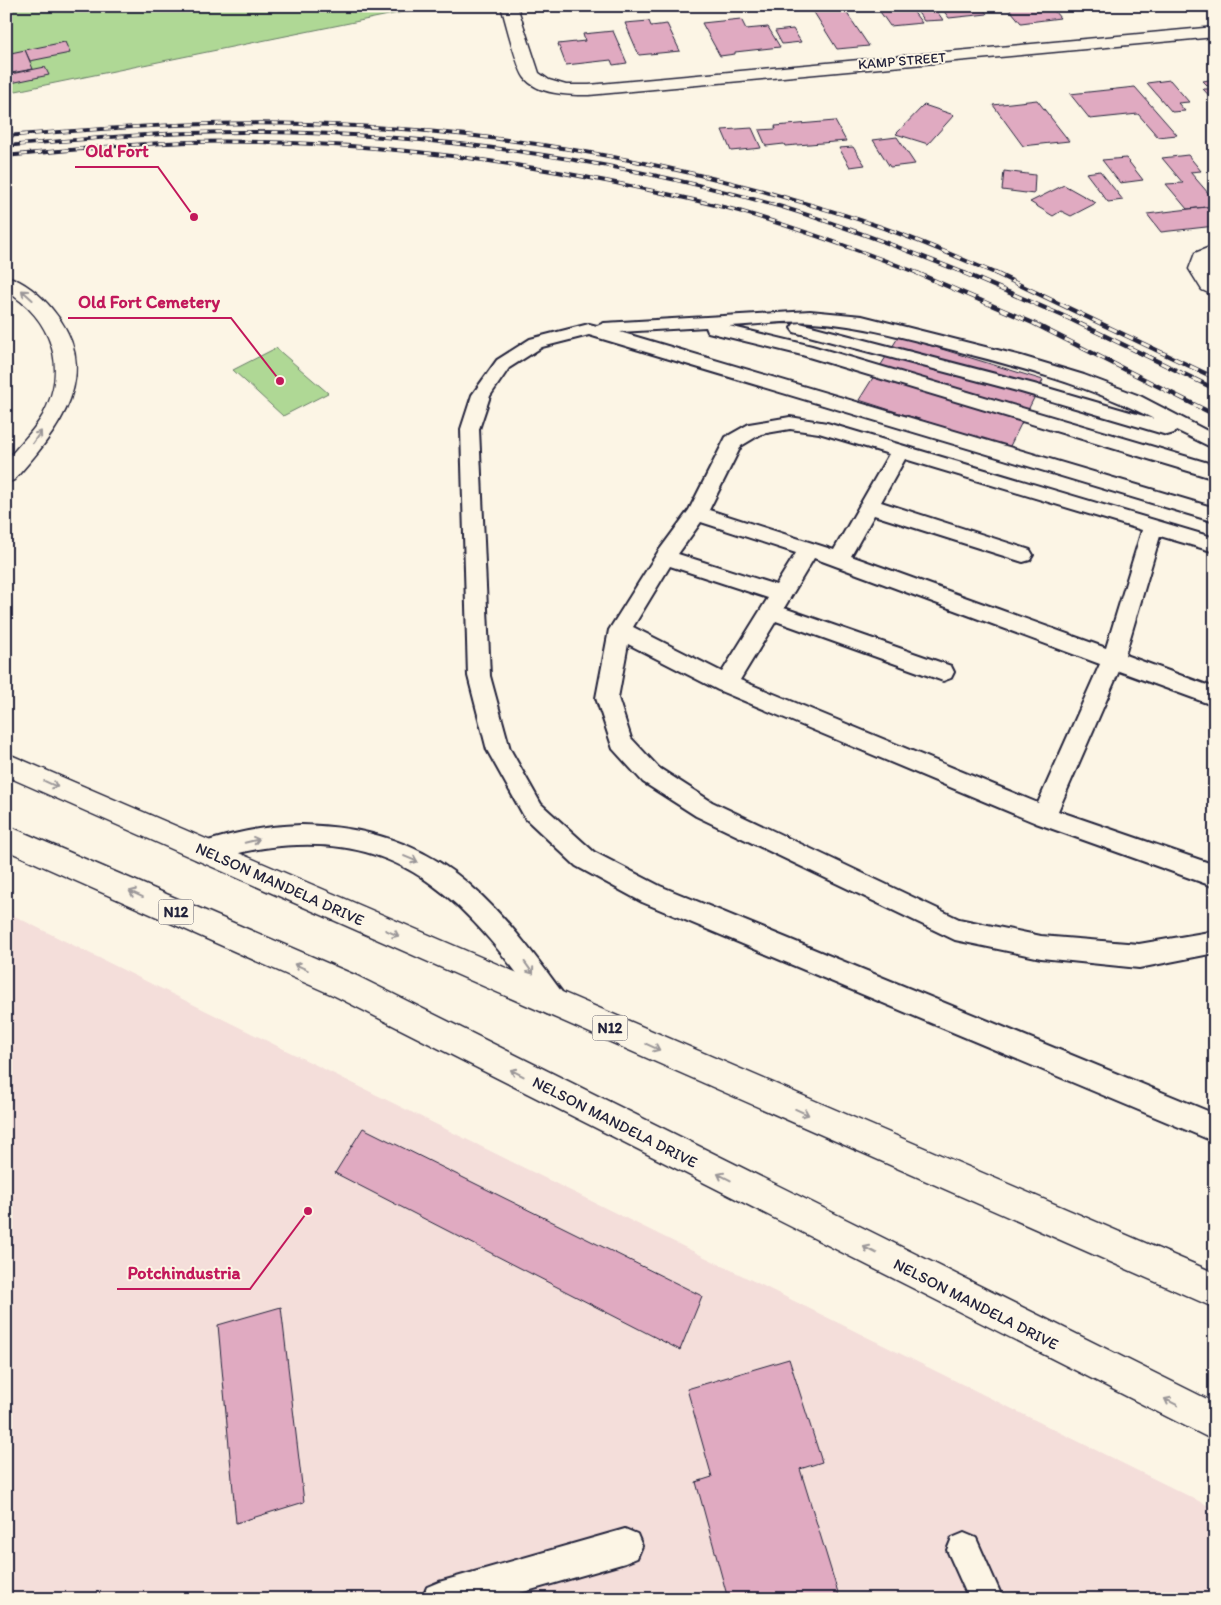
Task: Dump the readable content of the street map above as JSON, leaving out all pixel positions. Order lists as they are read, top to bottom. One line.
{"streets":{"main road":["KAMP STREET","NELSON MANDELA DRIVE","N12"]},"places":["Old Fort","Old Fort Cemetery","Potchindustria"]}
